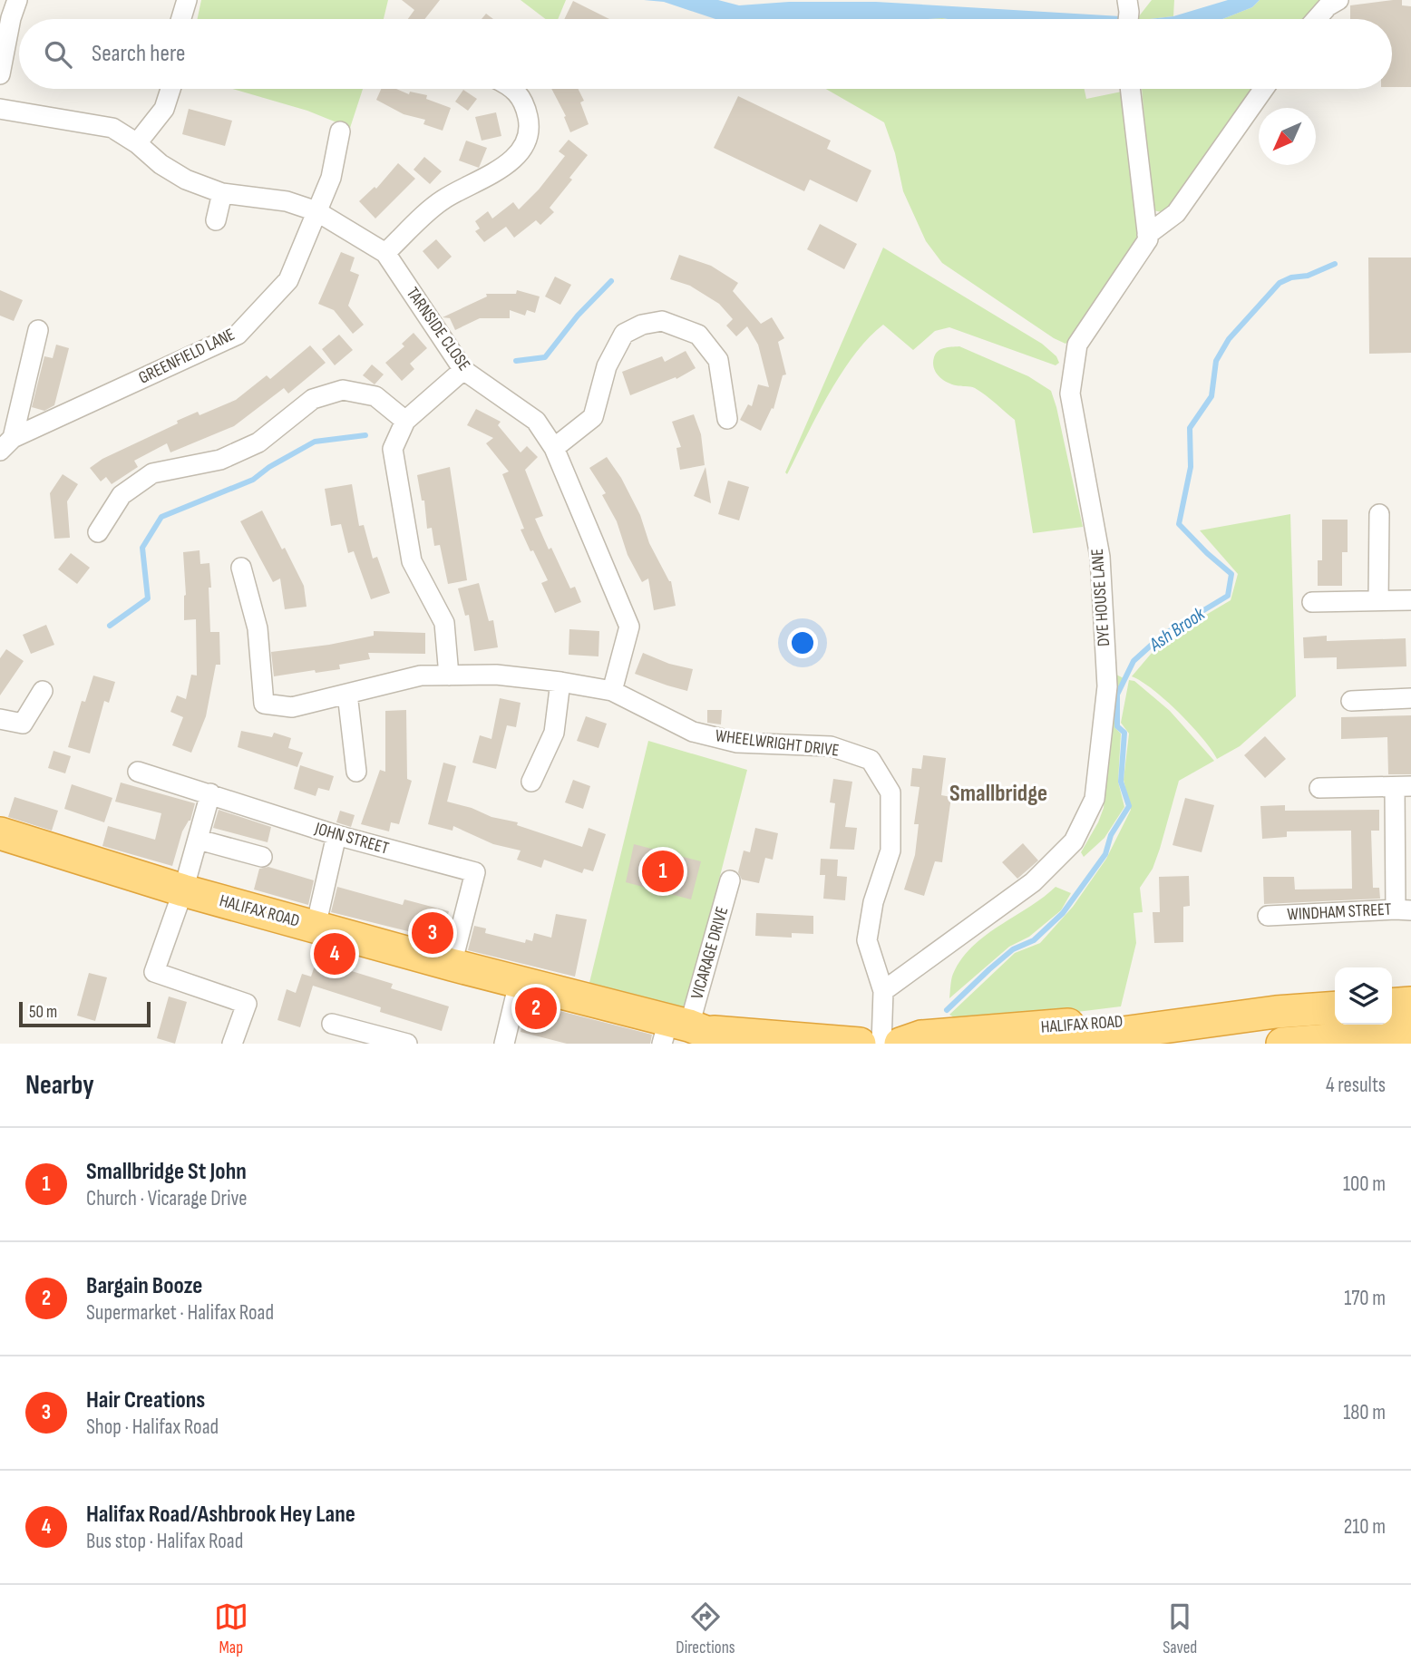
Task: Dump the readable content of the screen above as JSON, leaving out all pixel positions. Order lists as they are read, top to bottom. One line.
{"streets":{"highway":["HALIFAX ROAD"],"street":["TARNSIDE CLOSE","GREENFIELD LANE","DYE HOUSE LANE","WHEELWRIGHT DRIVE","JOHN STREET","WINDHAM STREET","VICARAGE DRIVE"]},"crossings":[["TARNSIDE CLOSE","WHEELWRIGHT DRIVE"],["DYE HOUSE LANE","WHEELWRIGHT DRIVE"],["JOHN STREET","HALIFAX ROAD"],["HALIFAX ROAD","VICARAGE DRIVE"]],"districts":["Smallbridge"],"water":["Ash Brook"],"scale_bar":"50 m","north":"bottom left","page":{"search":"Search here","pins":["1","3","4","2"],"scale":"50 m","heading":["Nearby","4 results"],"list":[{"mark":"1","name":"Smallbridge St John","note":"Church · Vicarage Drive","value":"100 m"},{"mark":"2","name":"Bargain Booze","note":"Supermarket · Halifax Road","value":"170 m"},{"mark":"3","name":"Hair Creations","note":"Shop · Halifax Road","value":"180 m"},{"mark":"4","name":"Halifax Road/Ashbrook Hey Lane","note":"Bus stop · Halifax Road","value":"210 m"}],"nav":["Map","Directions","Saved"]}}
